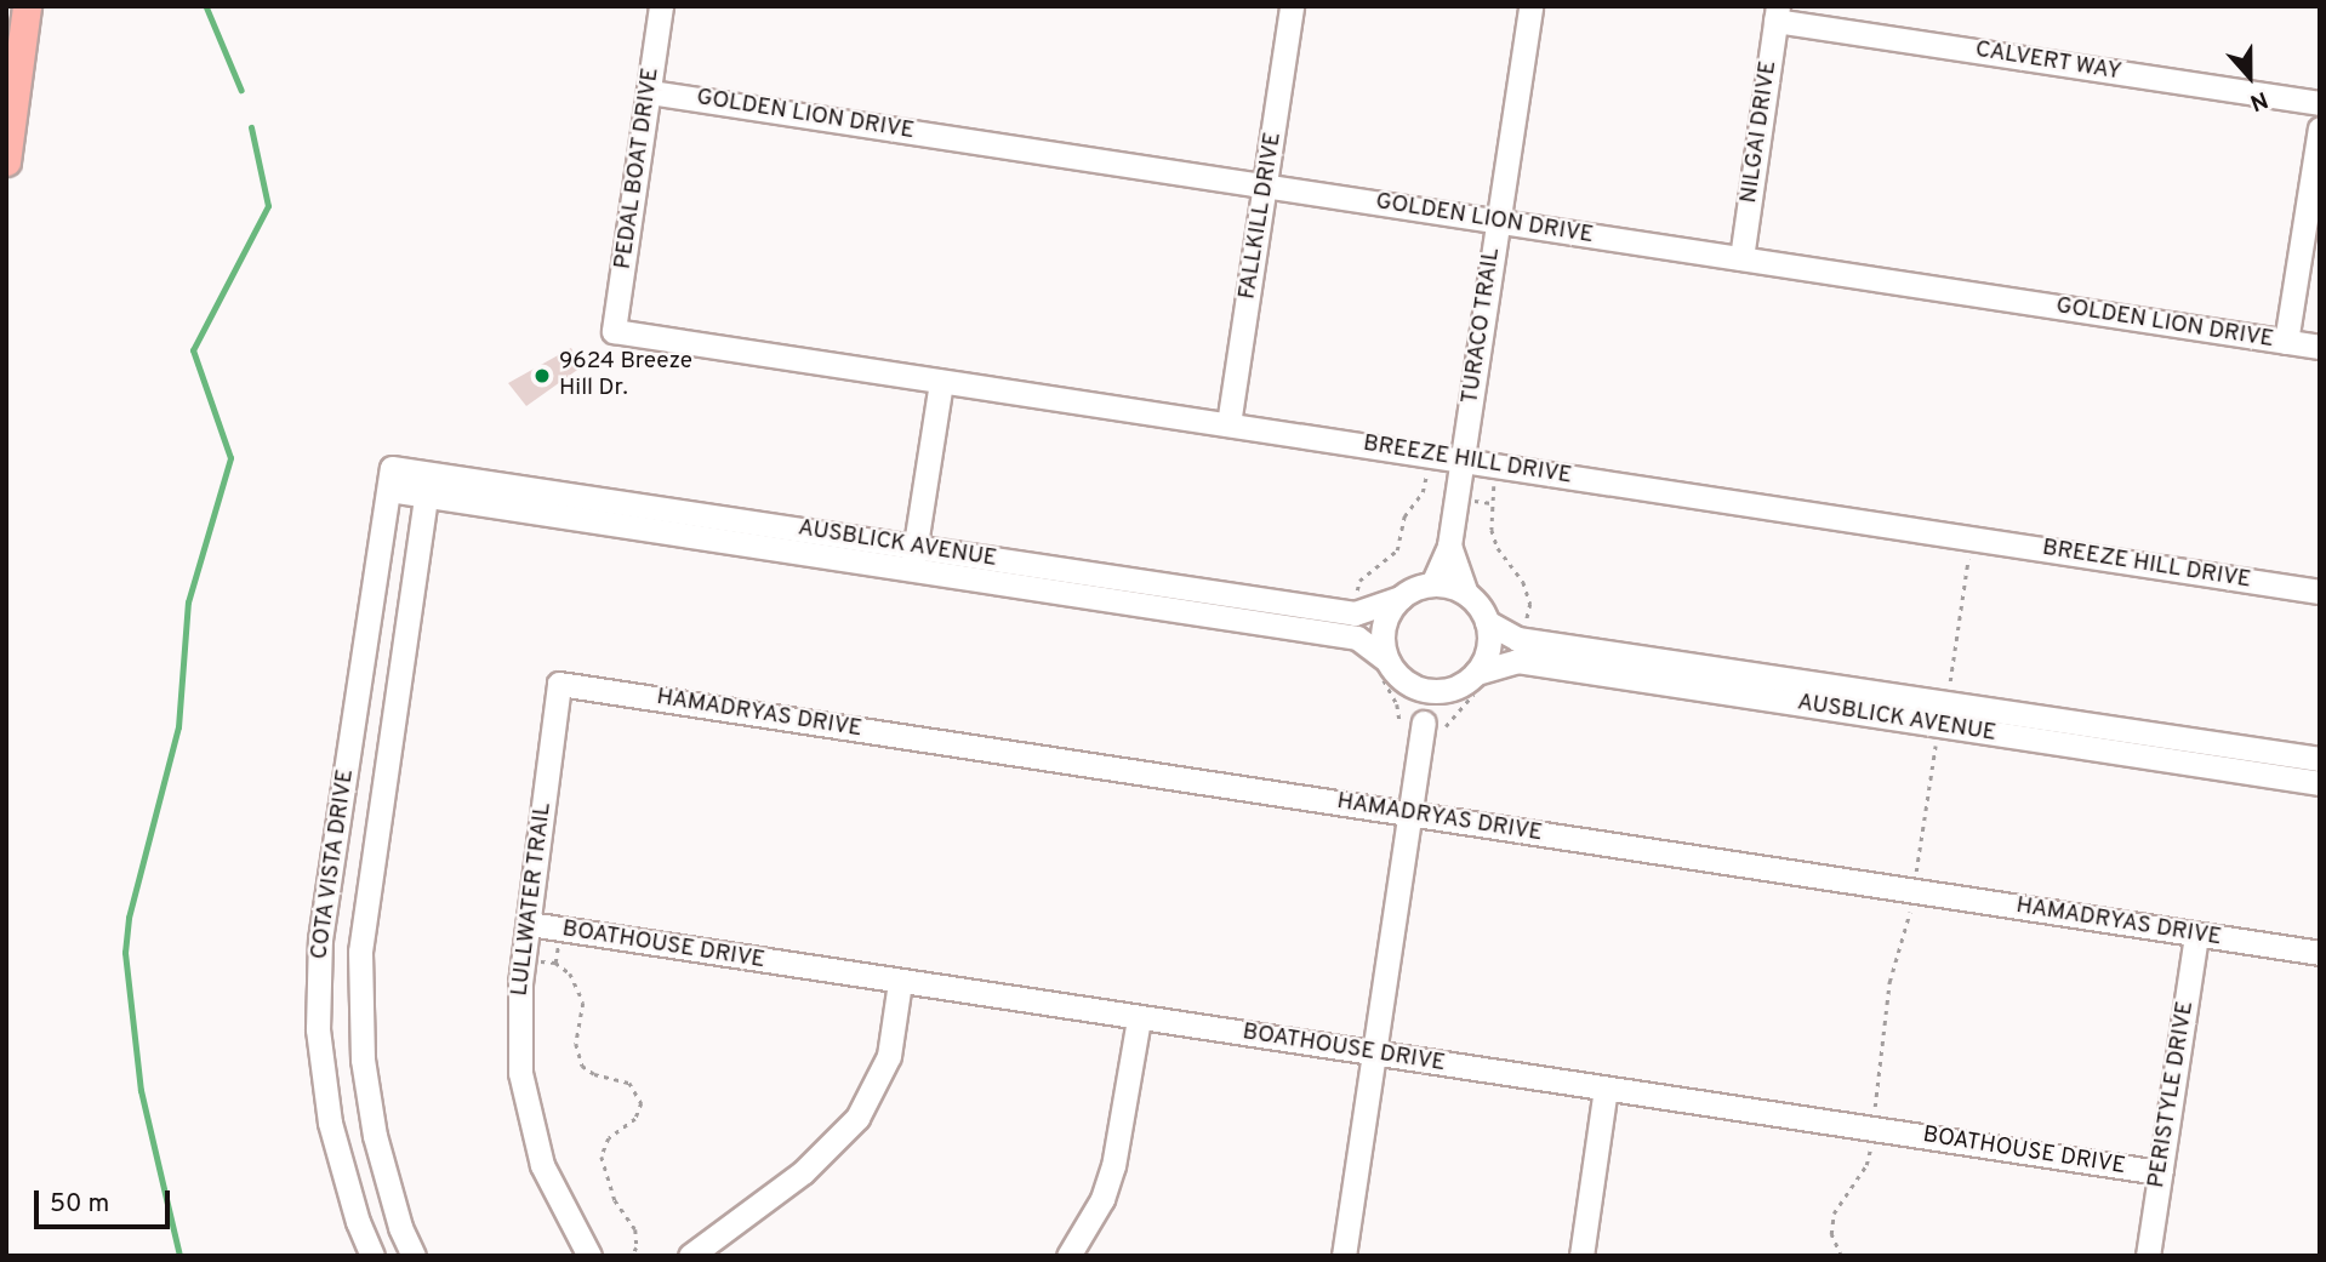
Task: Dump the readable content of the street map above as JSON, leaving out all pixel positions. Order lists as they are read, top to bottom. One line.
{"streets":{"street":["CALVERT WAY","GOLDEN LION DRIVE","NILGAI DRIVE","PEDAL BOAT DRIVE","FALLKILL DRIVE","TURACO TRAIL","BREEZE HILL DRIVE","AUSBLICK AVENUE","HAMADRYAS DRIVE","COTA VISTA DRIVE","LULLWATER TRAIL","BOATHOUSE DRIVE","PERISTYLE DRIVE"]},"crossings":[["CALVERT WAY","NILGAI DRIVE"],["GOLDEN LION DRIVE","NILGAI DRIVE"],["GOLDEN LION DRIVE","PEDAL BOAT DRIVE"],["GOLDEN LION DRIVE","FALLKILL DRIVE"],["GOLDEN LION DRIVE","TURACO TRAIL"],["PEDAL BOAT DRIVE","BREEZE HILL DRIVE"],["FALLKILL DRIVE","BREEZE HILL DRIVE"],["TURACO TRAIL","BREEZE HILL DRIVE"],["TURACO TRAIL","AUSBLICK AVENUE"],["AUSBLICK AVENUE","COTA VISTA DRIVE"],["HAMADRYAS DRIVE","LULLWATER TRAIL"],["HAMADRYAS DRIVE","PERISTYLE DRIVE"],["LULLWATER TRAIL","BOATHOUSE DRIVE"],["BOATHOUSE DRIVE","PERISTYLE DRIVE"]],"places":["9624 Breeze Hill Dr."],"scale_bar":"50 m","north":"bottom"}
